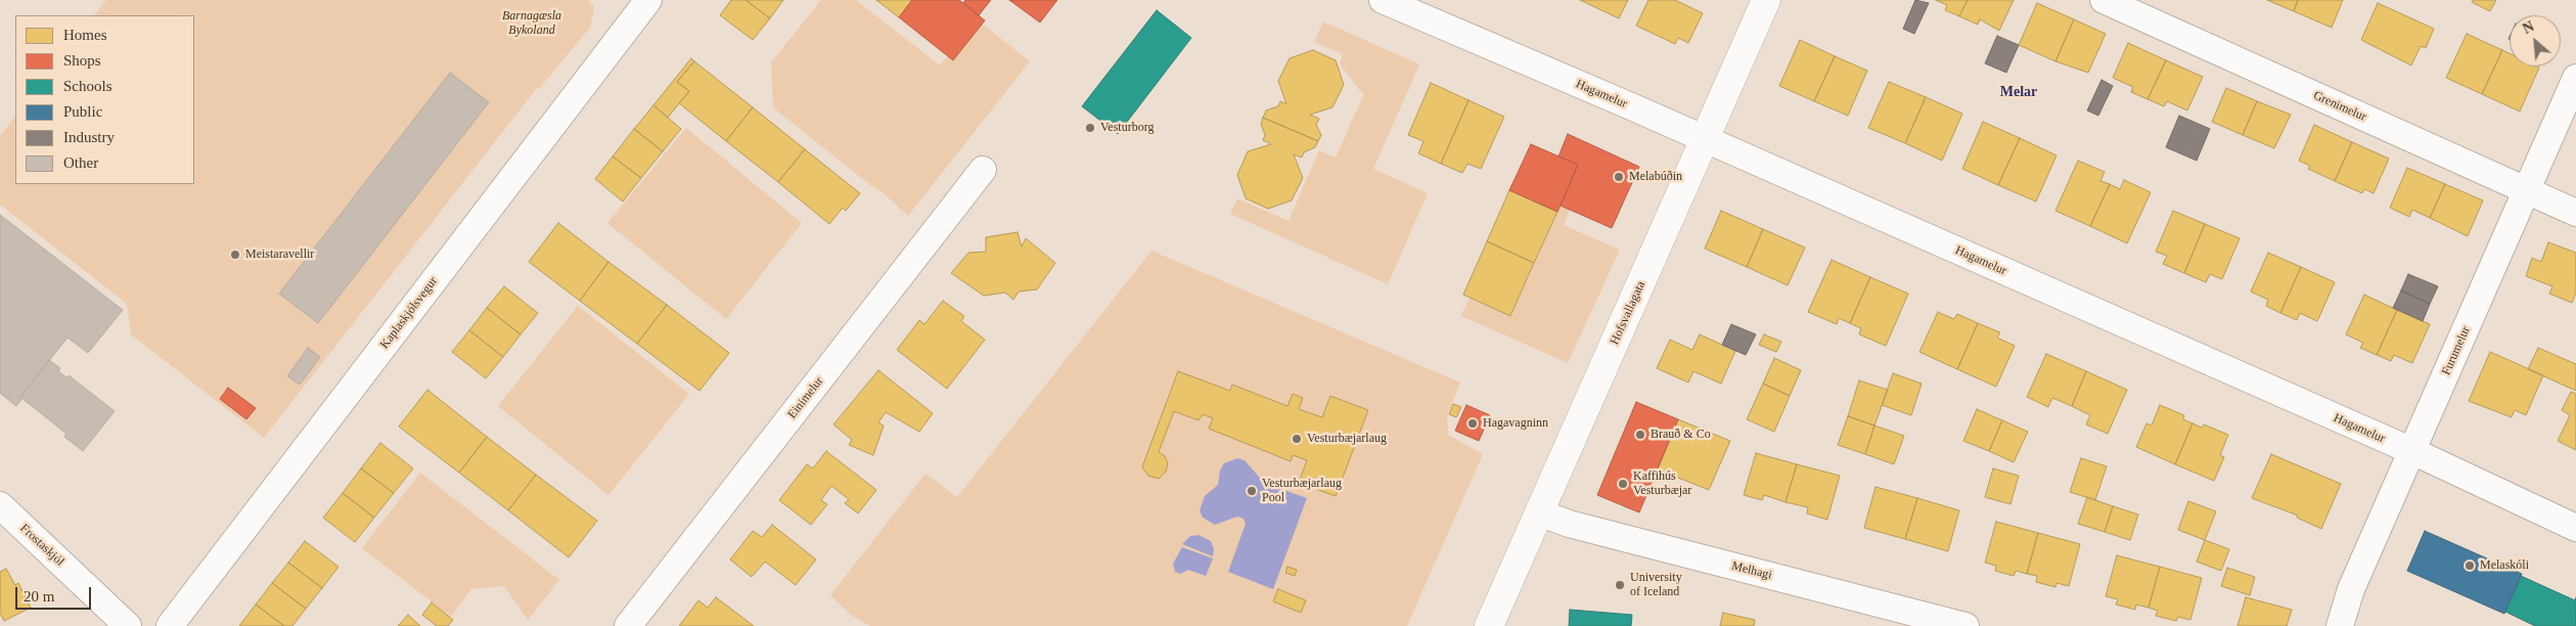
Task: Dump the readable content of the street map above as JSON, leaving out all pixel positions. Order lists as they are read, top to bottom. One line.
{"streets":{"street":["Hagamelur","Grenimelur","Kaplaskjólsvegur","Hofsvallagata","Furumelur","Einimelur","Frostaskjól","Melhagi"]},"crossings":[["Hagamelur","Hofsvallagata"],["Hagamelur","Furumelur"],["Grenimelur","Furumelur"],["Hofsvallagata","Melhagi"]],"districts":["Melar"],"parks":["Barnagæsla Bykoland"],"places":["Vesturborg","Melabúðin","Meistaravellir","Hagavagninn","Brauð & Co","Vesturbæjarlaug","Kaffihús Vesturbæjar","Vesturbæjarlaug Pool","Melaskóli","University of Iceland"],"legend":["Homes","Shops","Schools","Public","Industry","Other"],"scale_bar":"20 m","north":"top left"}
